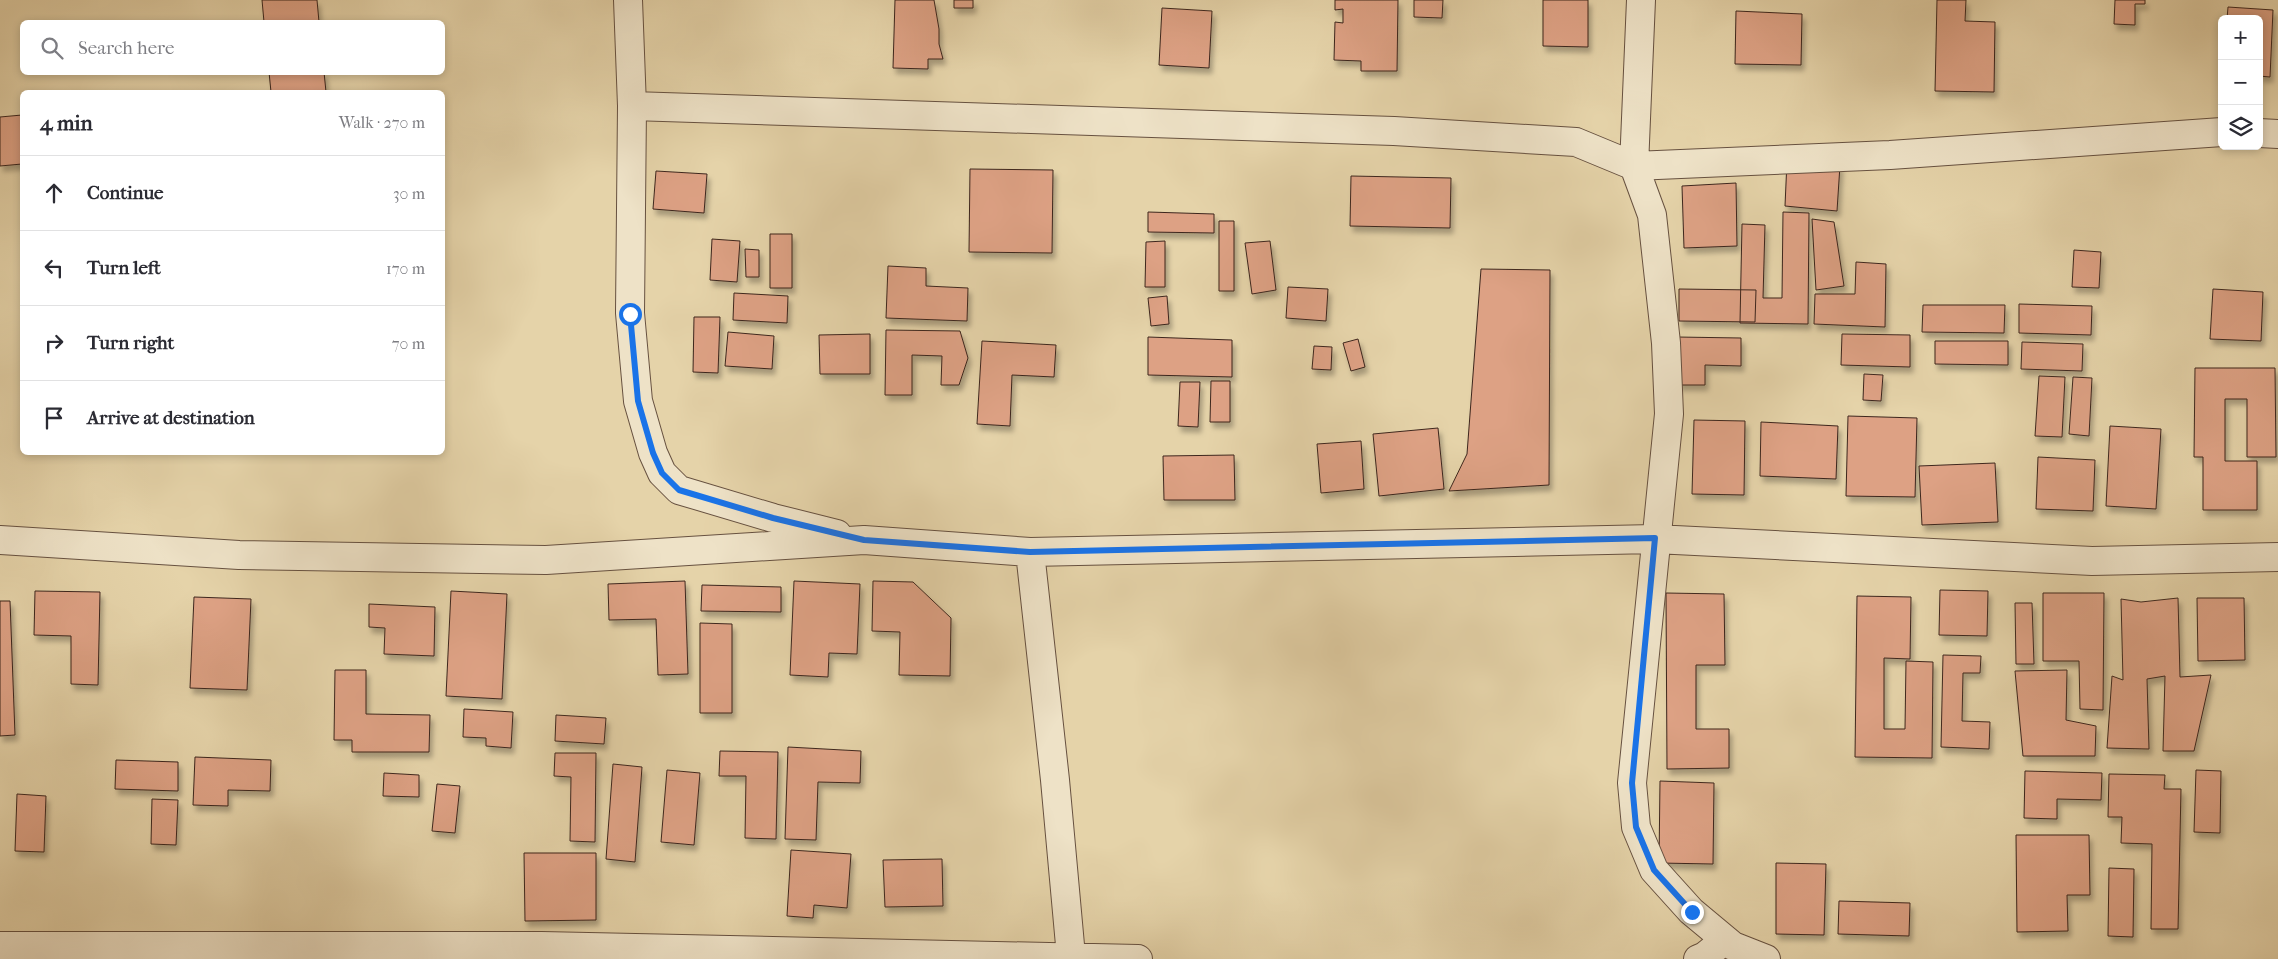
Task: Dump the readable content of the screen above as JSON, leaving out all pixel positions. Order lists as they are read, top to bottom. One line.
{"page":{"map_buttons":["+","−"],"search":"Search here","heading":["4 min","Walk · 270 m"],"list":[["Continue","30 m"],["Turn left","170 m"],["Turn right","70 m"],"Arrive at destination"]}}
